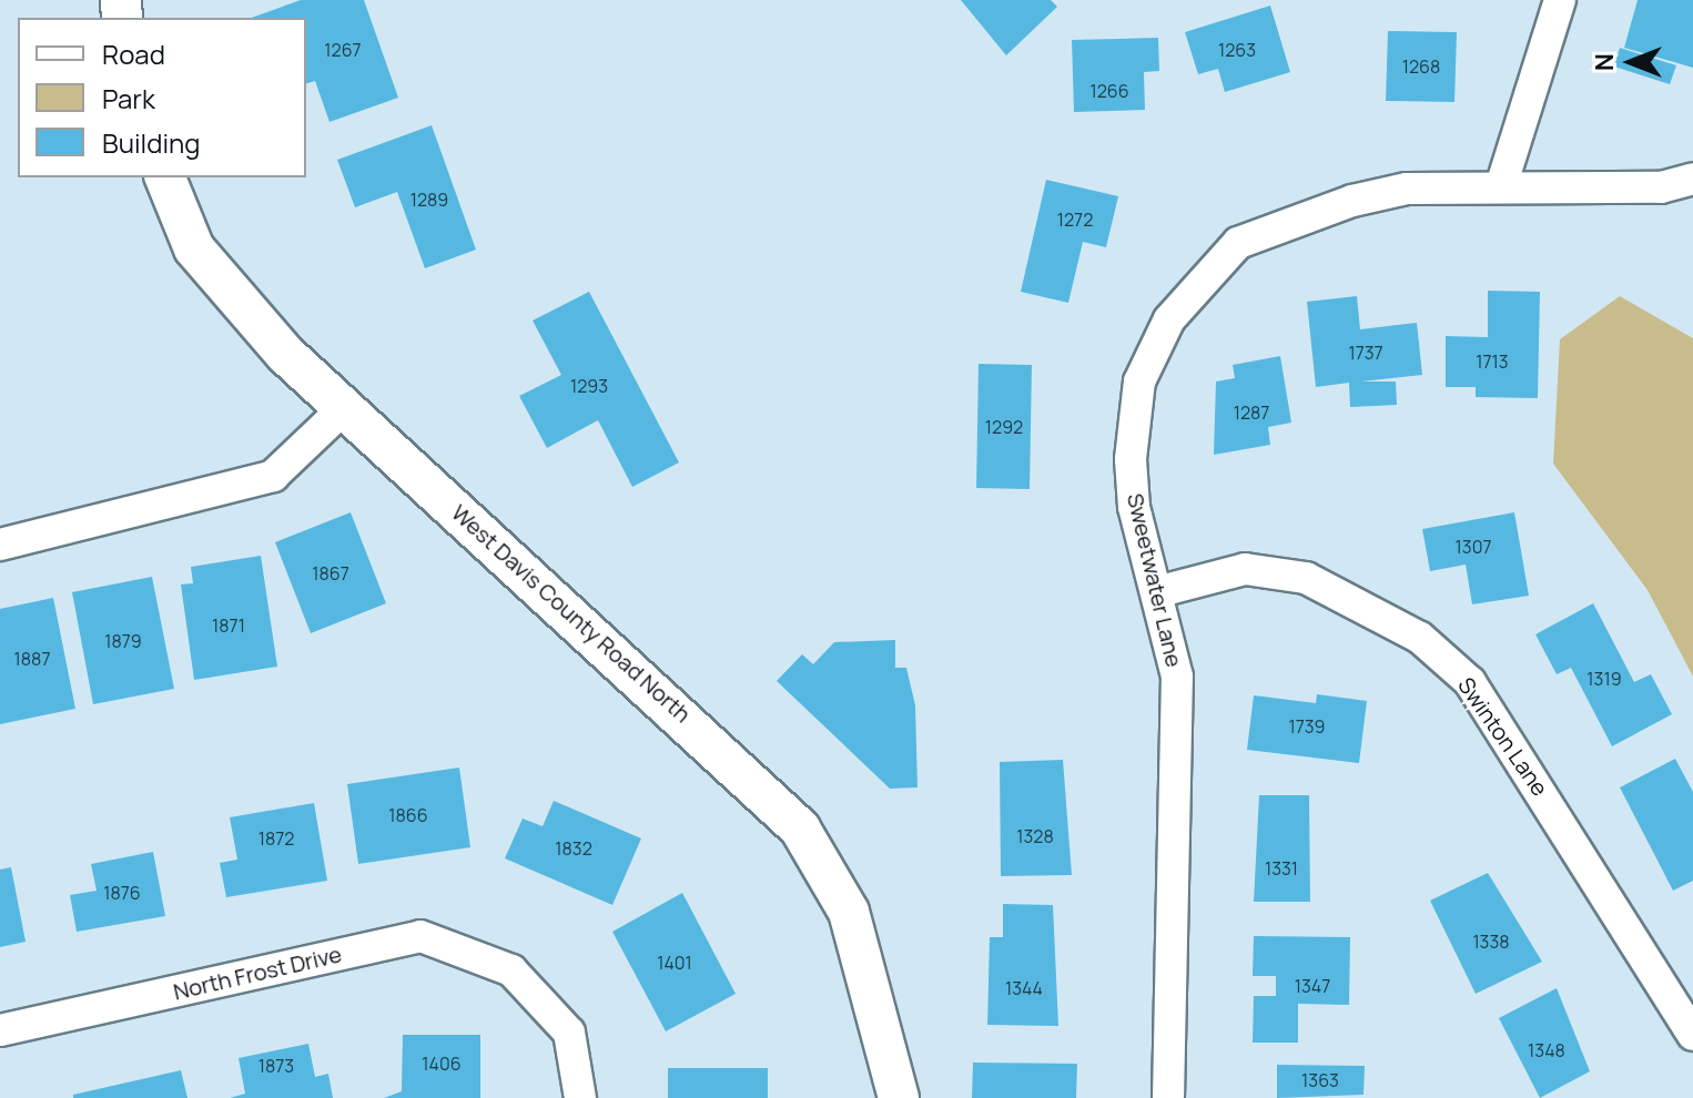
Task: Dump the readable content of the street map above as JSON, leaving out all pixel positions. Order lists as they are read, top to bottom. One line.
{"streets":{"street":["Sweetwater Lane","West Davis County Road North","Swinton Lane","North Frost Drive"]},"crossings":[["Sweetwater Lane","Swinton Lane"]],"house_numbers":["1267","1263","1268","1266","1289","1272","1737","1713","1293","1287","1292","1307","1867","1871","1879","1887","1319","1739","1866","1328","1872","1832","1331","1876","1338","1401","1347","1344","1348","1406","1873","1363"],"legend":["Road","Park","Building"],"north":"left"}
